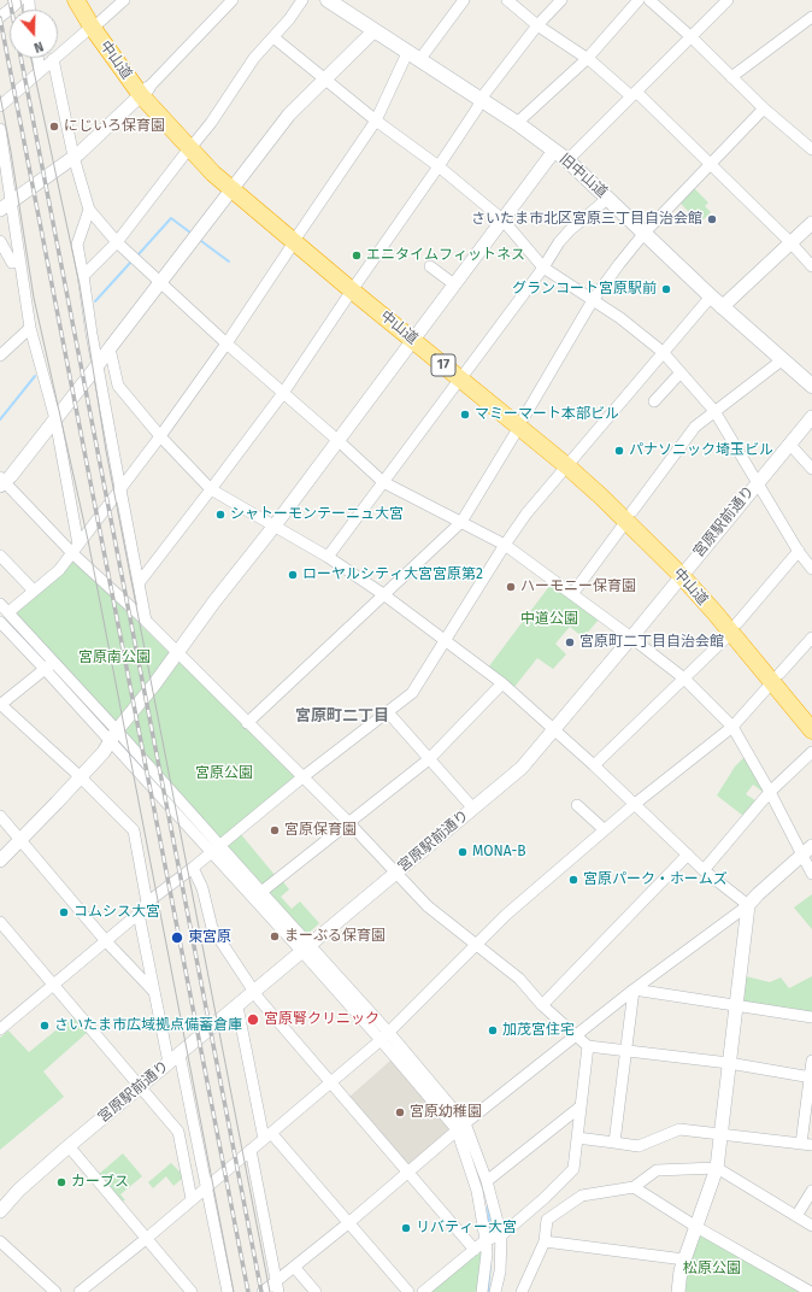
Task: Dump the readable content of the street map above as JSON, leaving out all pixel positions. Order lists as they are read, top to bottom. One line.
{"streets":{"highway":["中山道","17"],"main road":["旧中山道"],"street":["宮原駅前通り"]},"crossings":[["中山道","宮原駅前通り"]],"districts":["宮原町二丁目"],"parks":["中道公園","宮原南公園","宮原公園","松原公園"],"places":["にじいろ保育園","さいたま市北区宮原三丁目自治会館","エニタイムフィットネス","グランコート宮原駅前","マミーマート本部ビル","パナソニック埼玉ビル","シャトーモンテーニュ大宮","ローヤルシティ大宮宮原第2","ハーモニー保育園","宮原町二丁目自治会館","宮原保育園","MONA-B","宮原パーク・ホームズ","コムシス大宮","まーぶる保育園","東宮原","宮原腎クリニック","さいたま市広域拠点備蓄倉庫","加茂宮住宅","宮原幼稚園","カーブス","リバティー大宮"],"north":"bottom"}
